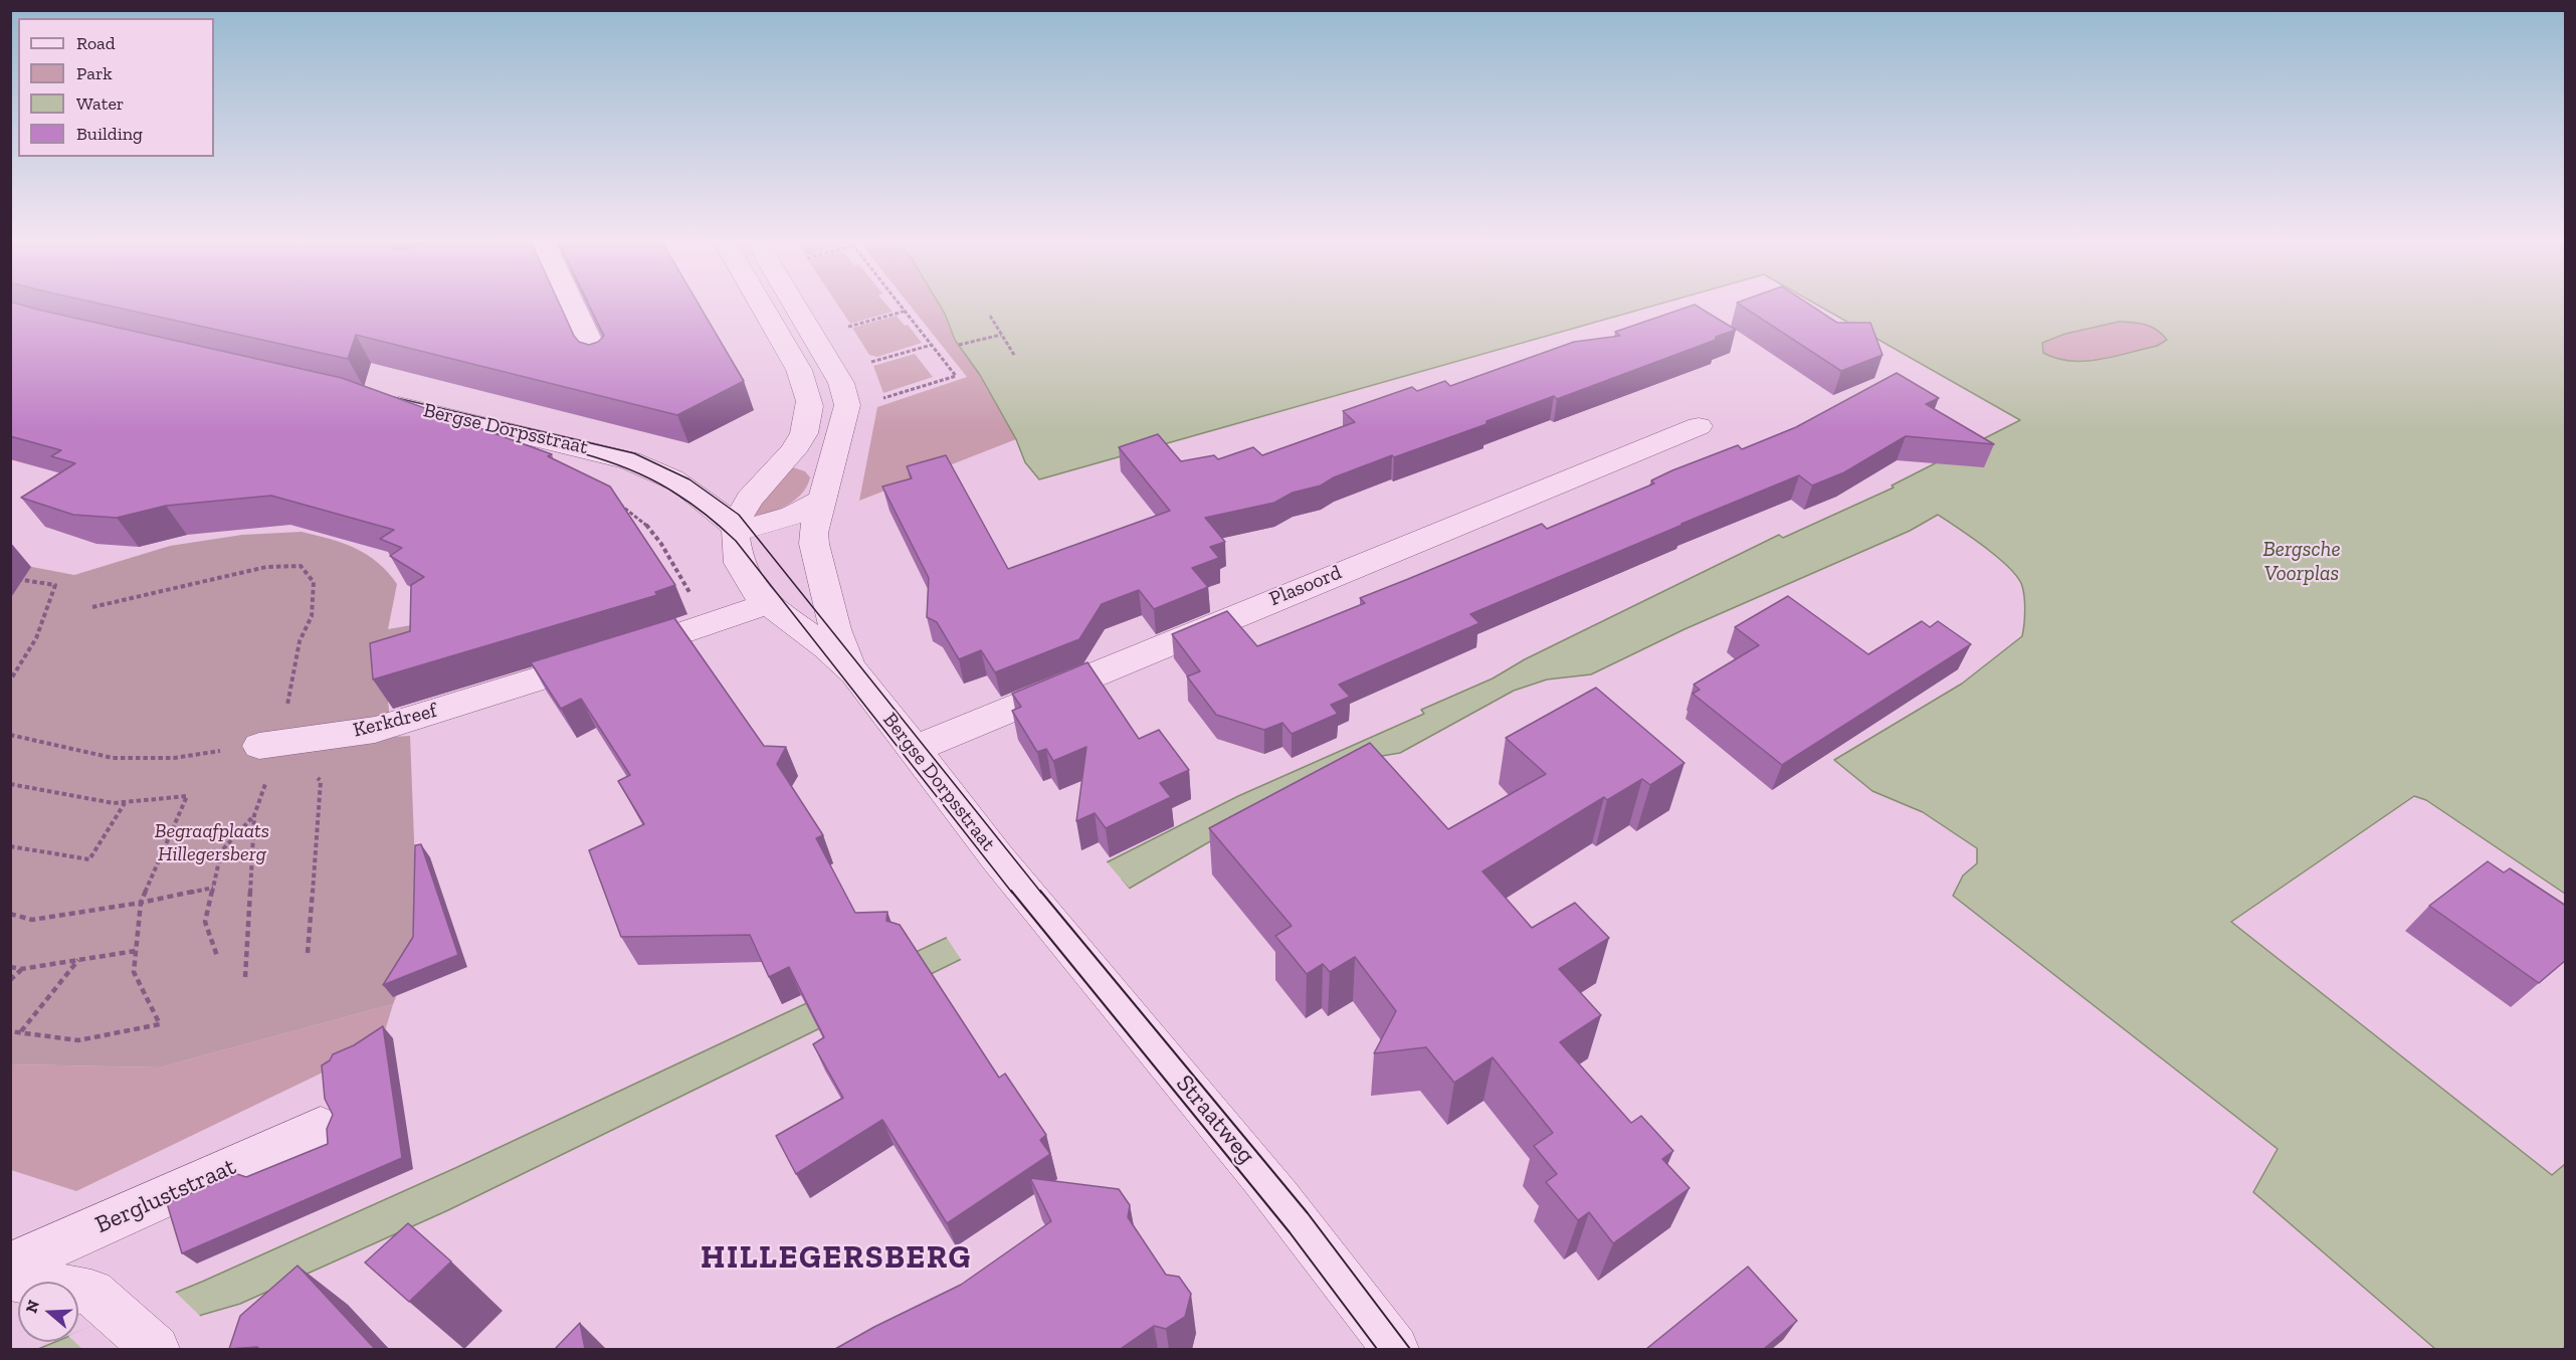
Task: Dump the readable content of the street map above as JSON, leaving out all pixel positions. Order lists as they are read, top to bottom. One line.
{"streets":{"street":["Bergse Dorpsstraat","Plasoord","Kerkdreef","Straatweg","Bergluststraat"]},"crossings":[["Bergse Dorpsstraat","Plasoord"],["Bergse Dorpsstraat","Kerkdreef"],["Bergse Dorpsstraat","Straatweg"]],"districts":["HILLEGERSBERG"],"water":["Bergsche Voorplas"],"parks":["Begraafplaats Hillegersberg"],"legend":["Road","Park","Water","Building"],"north":"left"}
